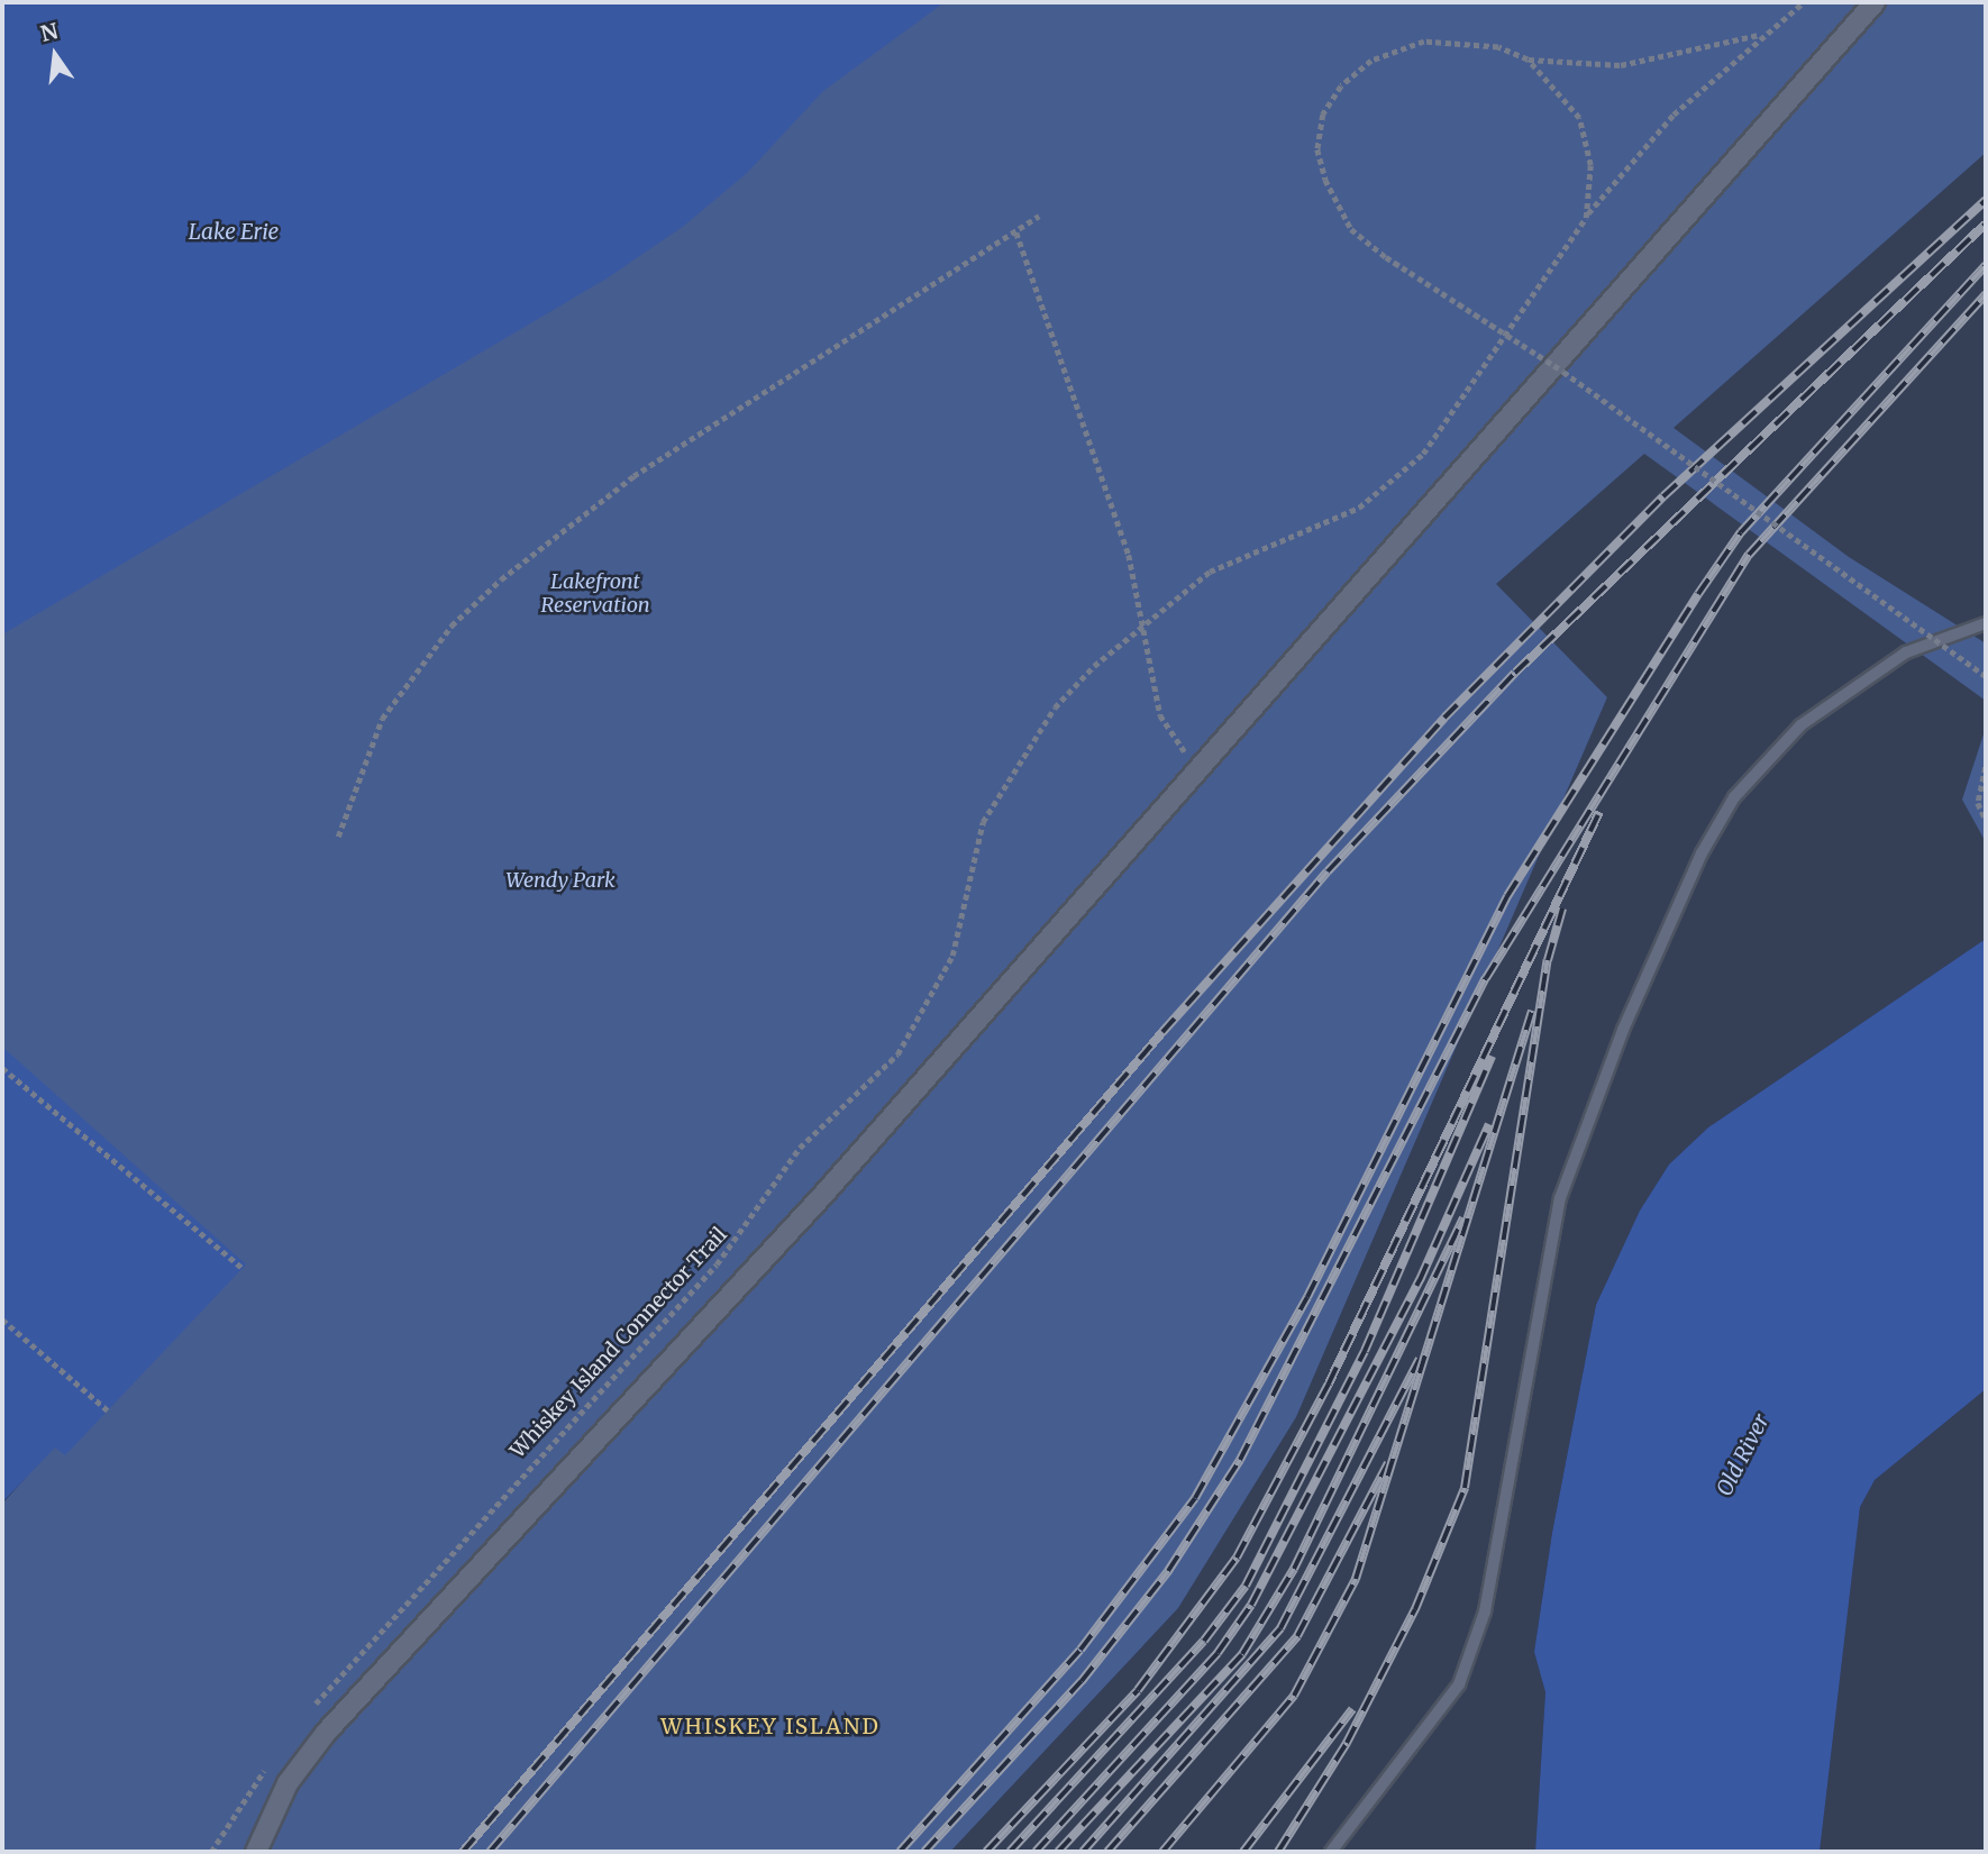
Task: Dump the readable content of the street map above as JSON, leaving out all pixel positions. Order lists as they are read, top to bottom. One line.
{"streets":{"path":["Whiskey Island Connector Trail"]},"districts":["WHISKEY ISLAND"],"water":["Lake Erie","Old River"],"parks":["Lakefront Reservation","Wendy Park"],"north":"top"}
